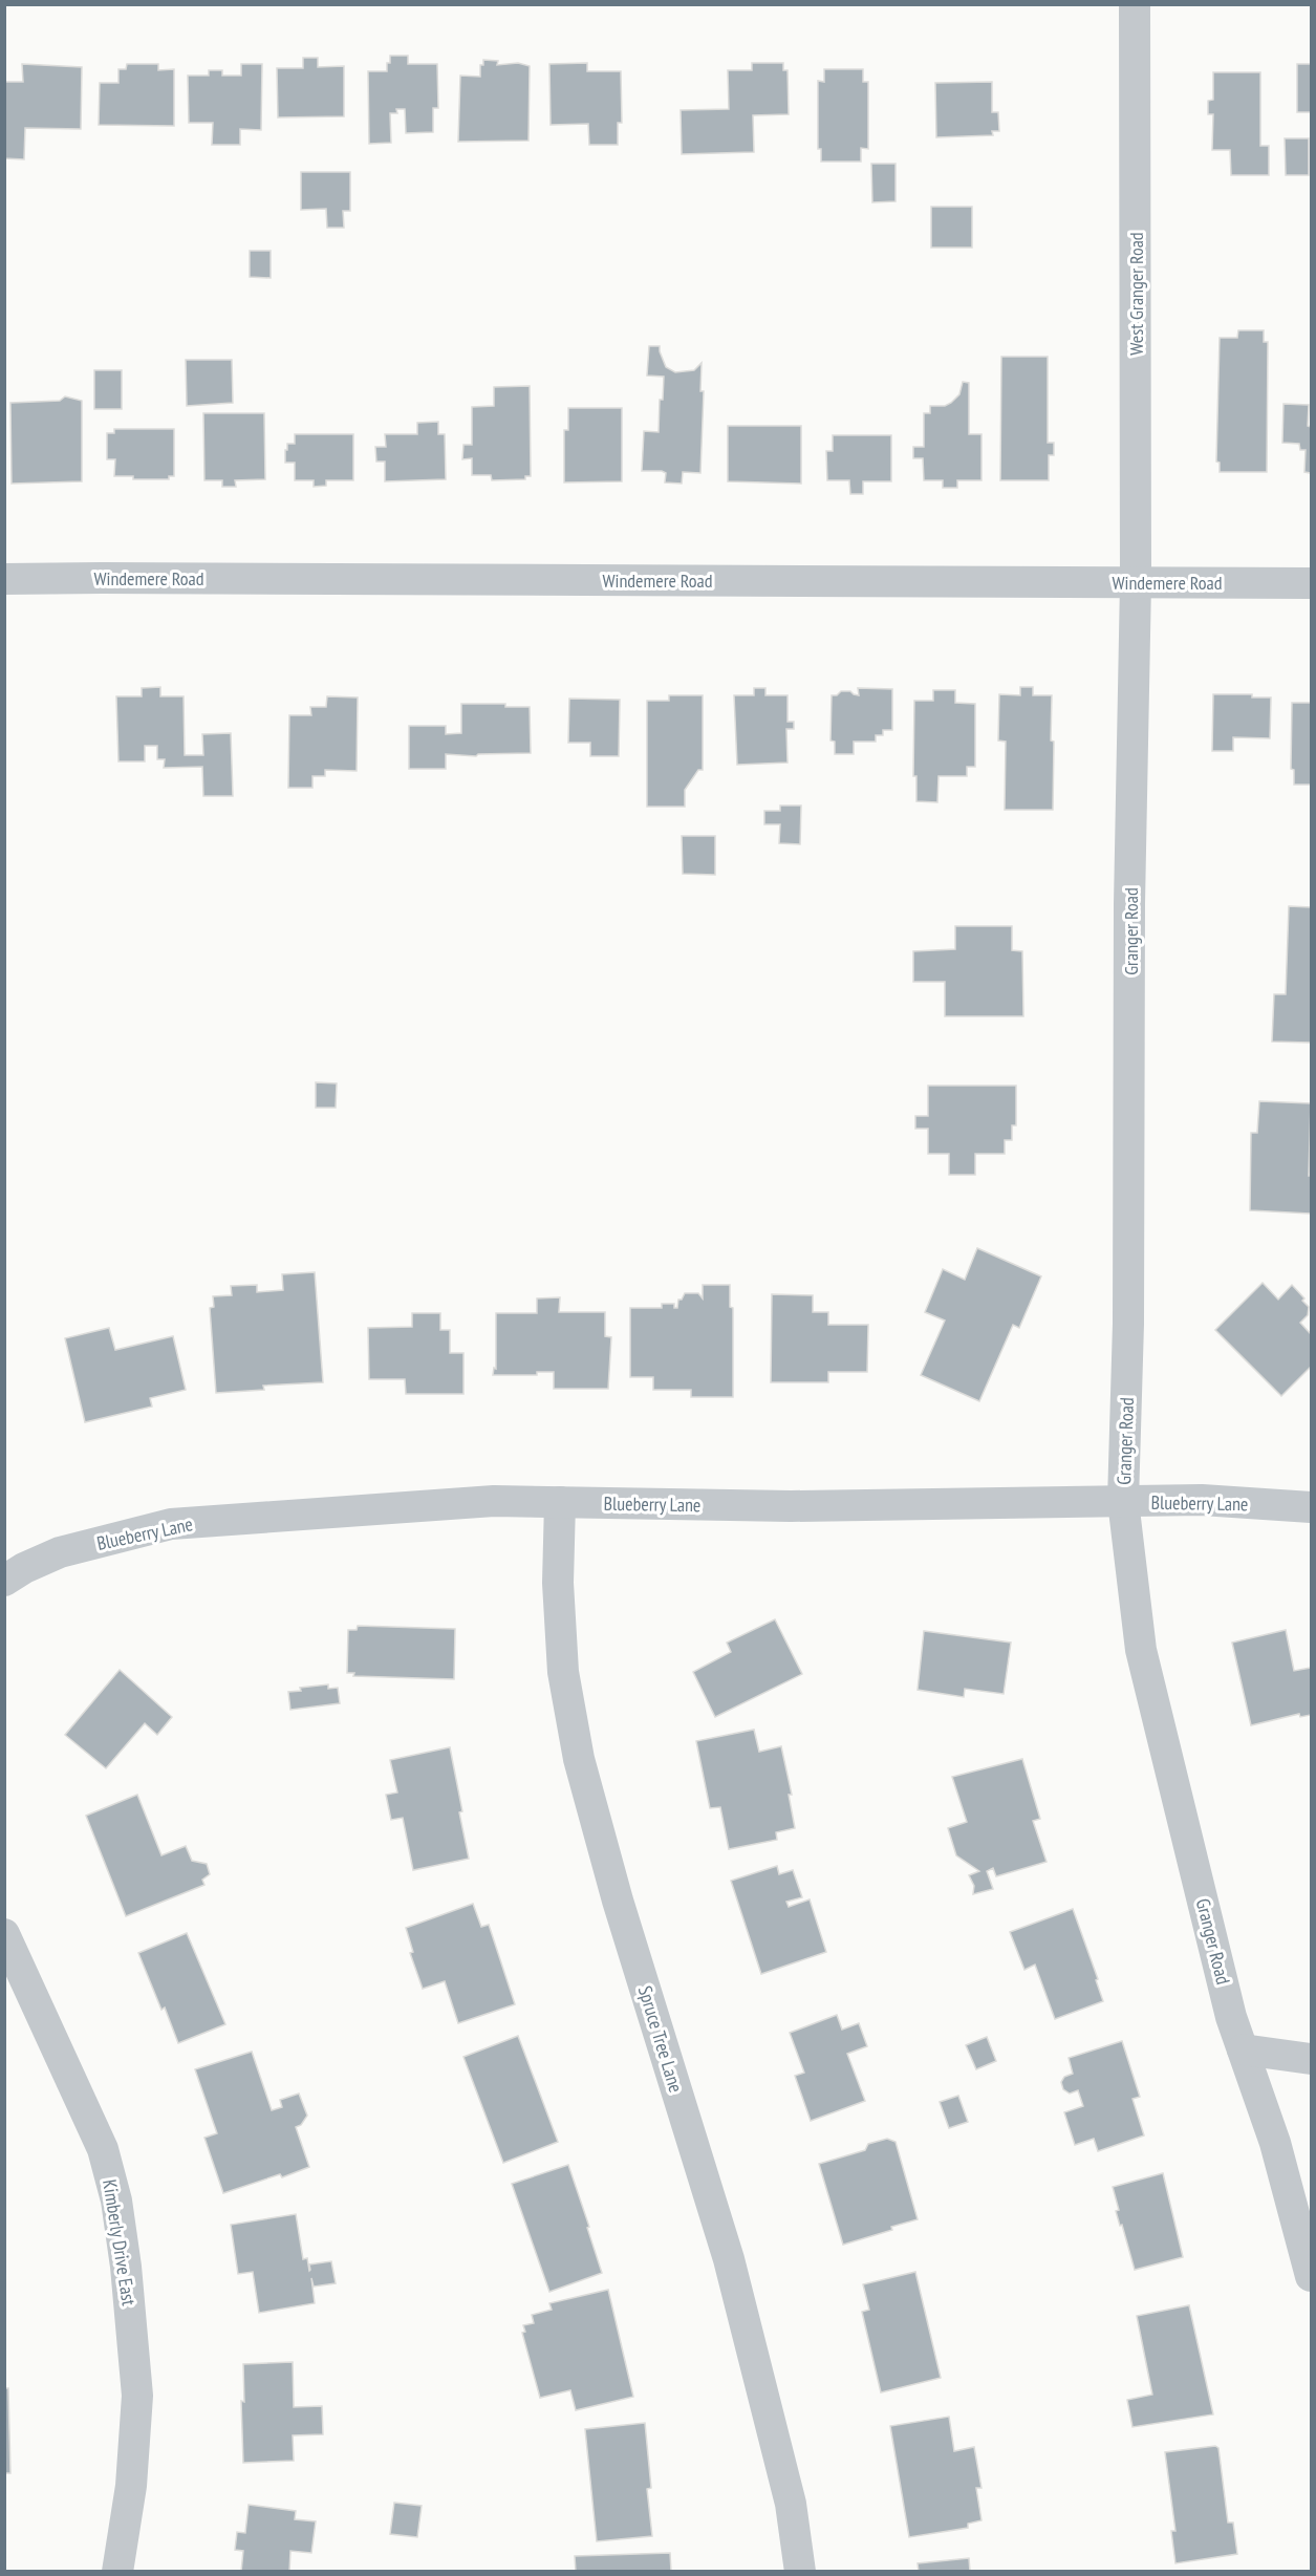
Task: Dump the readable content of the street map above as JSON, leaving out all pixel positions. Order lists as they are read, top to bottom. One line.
{"streets":{"street":["West Granger Road","Windemere Road","Granger Road","Blueberry Lane","Spruce Tree Lane","Kimberly Drive East"]},"crossings":[["West Granger Road","Windemere Road"],["West Granger Road","Granger Road"],["Windemere Road","Granger Road"],["Granger Road","Blueberry Lane"],["Blueberry Lane","Spruce Tree Lane"]]}
